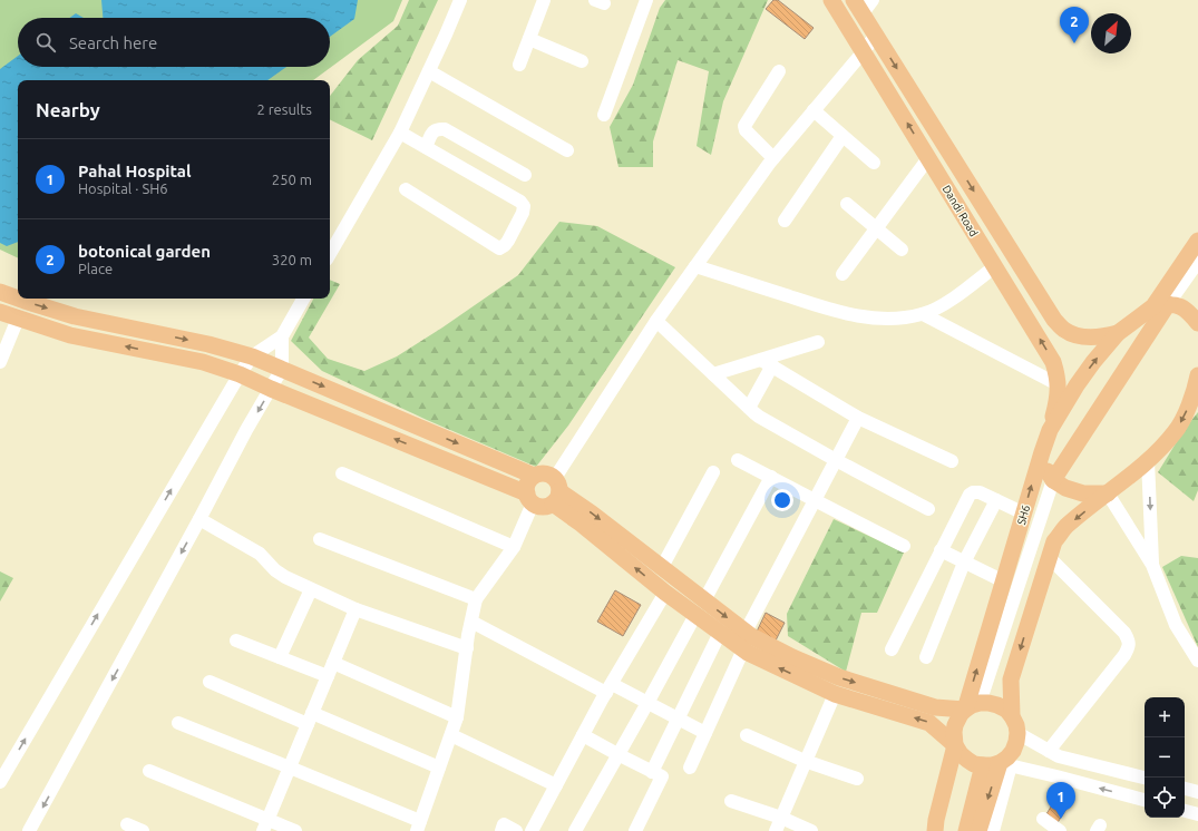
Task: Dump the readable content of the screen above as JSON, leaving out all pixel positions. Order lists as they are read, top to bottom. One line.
{"streets":{"main road":["Dandi Road","SH6"]},"crossings":[["Dandi Road","SH6"]],"north":"top right","page":{"pins":["2","1"],"search":"Search here","heading":["Nearby","2 results"],"list":[{"mark":"1","name":"Pahal Hospital","note":"Hospital · SH6","value":"250 m"},{"mark":"2","name":"botonical garden","note":"Place","value":"320 m"}],"map_buttons":["+","−"]}}
